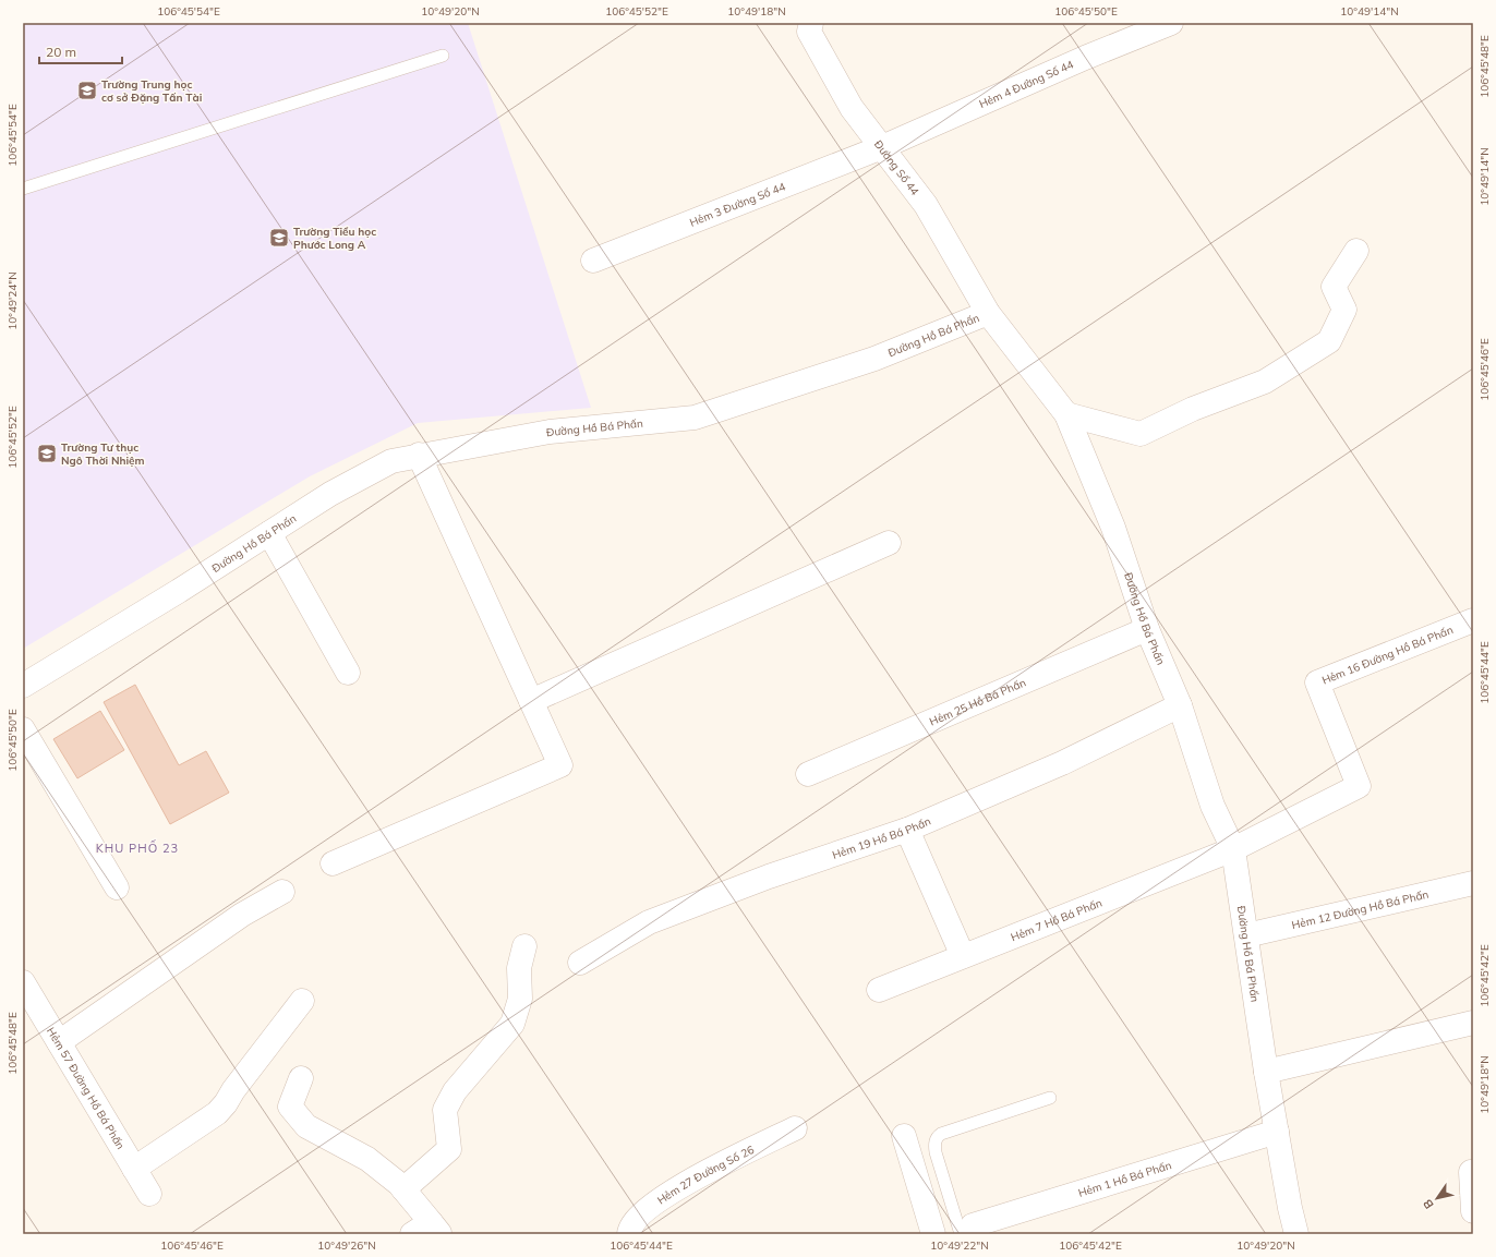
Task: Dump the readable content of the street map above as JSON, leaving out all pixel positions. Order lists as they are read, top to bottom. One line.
{"streets":{"street":["Hẻm 4 Đường Số 44","Đường Số 44","Hẻm 3 Đường Số 44","Đường Hồ Bá Phấn","Hẻm 16 Đường Hồ Bá Phấn","Hẻm 25 Hồ Bá Phấn","Hẻm 19 Hồ Bá Phấn","Hẻm 12 Đường Hồ Bá Phấn","Hẻm 7 Hồ Bá Phấn","Hẻm 57 Đường Hồ Bá Phấn","Hẻm 27 Đường Số 26","Hẻm 1 Hồ Bá Phấn"]},"crossings":[["Hẻm 4 Đường Số 44","Đường Số 44"],["Hẻm 4 Đường Số 44","Hẻm 3 Đường Số 44"],["Đường Số 44","Hẻm 3 Đường Số 44"],["Đường Số 44","Đường Hồ Bá Phấn"],["Đường Hồ Bá Phấn","Hẻm 16 Đường Hồ Bá Phấn"],["Đường Hồ Bá Phấn","Hẻm 25 Hồ Bá Phấn"],["Đường Hồ Bá Phấn","Hẻm 19 Hồ Bá Phấn"],["Đường Hồ Bá Phấn","Hẻm 12 Đường Hồ Bá Phấn"],["Đường Hồ Bá Phấn","Hẻm 7 Hồ Bá Phấn"],["Đường Hồ Bá Phấn","Hẻm 1 Hồ Bá Phấn"],["Hẻm 16 Đường Hồ Bá Phấn","Hẻm 7 Hồ Bá Phấn"]],"districts":["KHU PHỐ 23"],"places":{"school or university":["Trường Trung học cơ sở Đặng Tấn Tài","Trường Tiểu học Phước Long A","Trường Tư thục Ngô Thời Nhiệm"]},"scale_bar":"20 m","north":"bottom left","coordinates":["106°45'54\"E","10°49'20\"N","106°45'52\"E","10°49'18\"N","106°45'50\"E","10°49'14\"N","106°45'48\"E","10°49'24\"N","106°45'46\"E","106°45'44\"E","106°45'42\"E","10°49'26\"N","10°49'22\"N"]}
